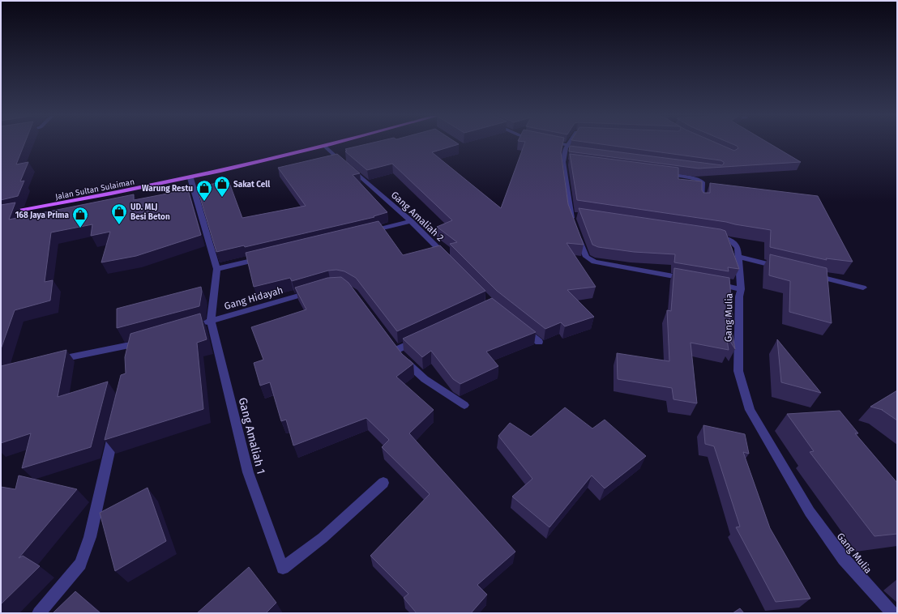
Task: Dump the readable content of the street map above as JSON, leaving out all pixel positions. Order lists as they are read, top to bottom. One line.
{"streets":{"main road":["Jalan Sultan Sulaiman"],"street":["Gang Amaliah 2","Gang Hidayah","Gang Mulia","Gang Amaliah 1"]},"crossings":[["Jalan Sultan Sulaiman","Gang Amaliah 2"],["Jalan Sultan Sulaiman","Gang Amaliah 1"],["Gang Hidayah","Gang Amaliah 1"]],"places":{"shop":["Sakat Cell","Warung Restu","UD. MLJ Besi Beton","168 Jaya Prima"]}}
